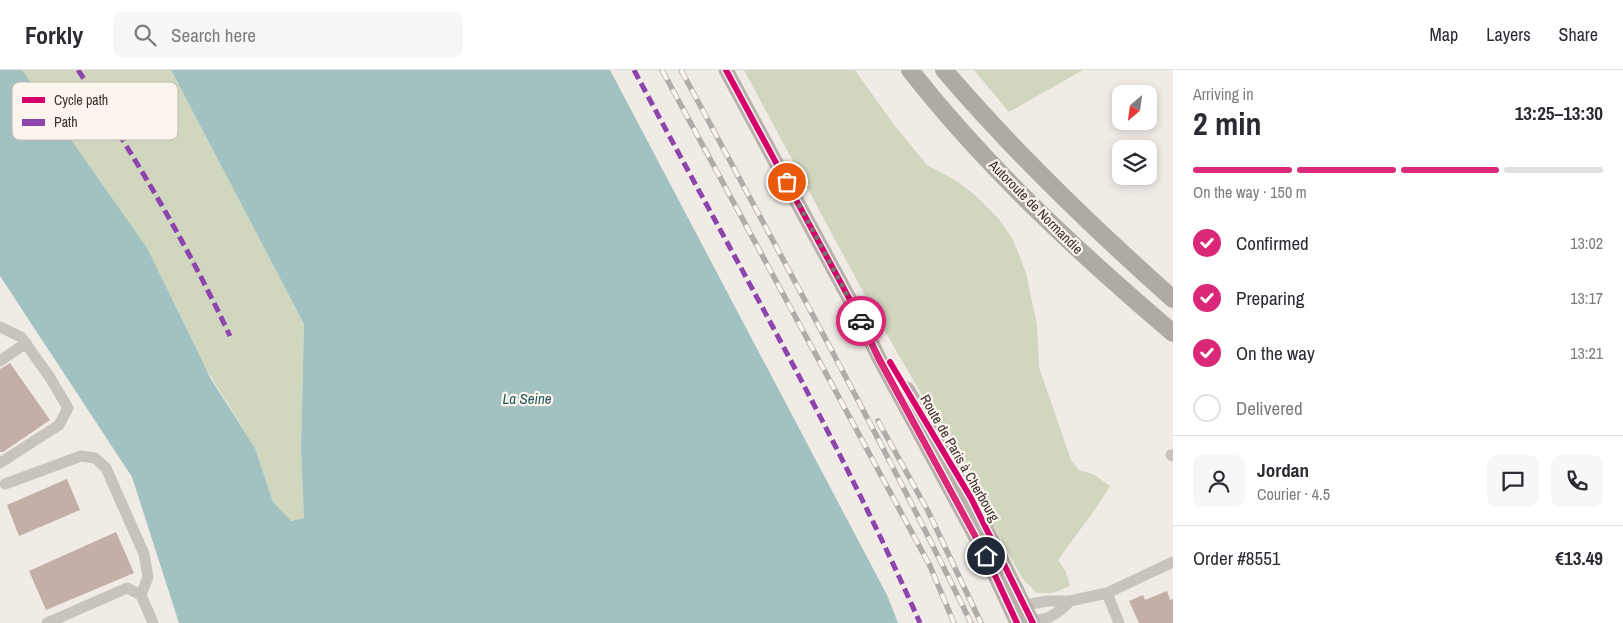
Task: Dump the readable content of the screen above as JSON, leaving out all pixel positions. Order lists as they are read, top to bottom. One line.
{"streets":{"highway":["Autoroute de Normandie"],"main road":["Route de Paris à Cherbourg"]},"water":["La Seine"],"legend":["Cycle path","Path"],"north":"bottom left","page":{"header":"Forkly","search":"Search here","nav":["Map","Layers","Share"],"heading":["2 min","Arriving in","13:25–13:30"],"panel":["Jordan","Courier · 4.5","Order #8551","€13.49"],"bar":"On the way · 150 m","list":[["Confirmed","13:02"],["Preparing","13:17"],["On the way","13:21"],"Delivered"]}}
